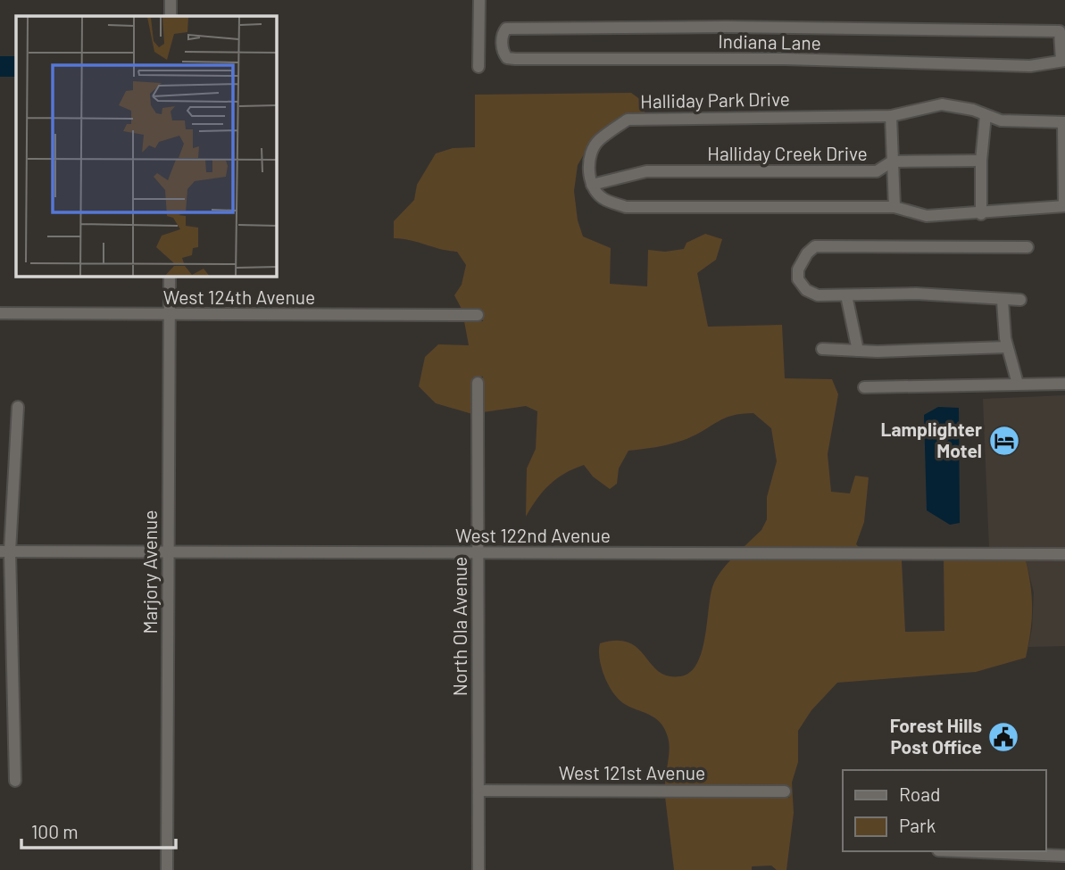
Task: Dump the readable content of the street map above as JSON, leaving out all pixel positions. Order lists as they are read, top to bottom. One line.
{"streets":{"street":["Indiana Lane","Halliday Park Drive","Halliday Creek Drive","West 124th Avenue","West 122nd Avenue","Marjory Avenue","North Ola Avenue","West 121st Avenue"]},"crossings":[["Halliday Park Drive","Halliday Creek Drive"],["West 124th Avenue","Marjory Avenue"],["West 122nd Avenue","Marjory Avenue"],["West 122nd Avenue","North Ola Avenue"],["North Ola Avenue","West 121st Avenue"]],"places":{"hotel":["Lamplighter Motel"],"public building":["Forest Hills Post Office"]},"legend":["Road","Park"],"scale_bar":"100 m"}
